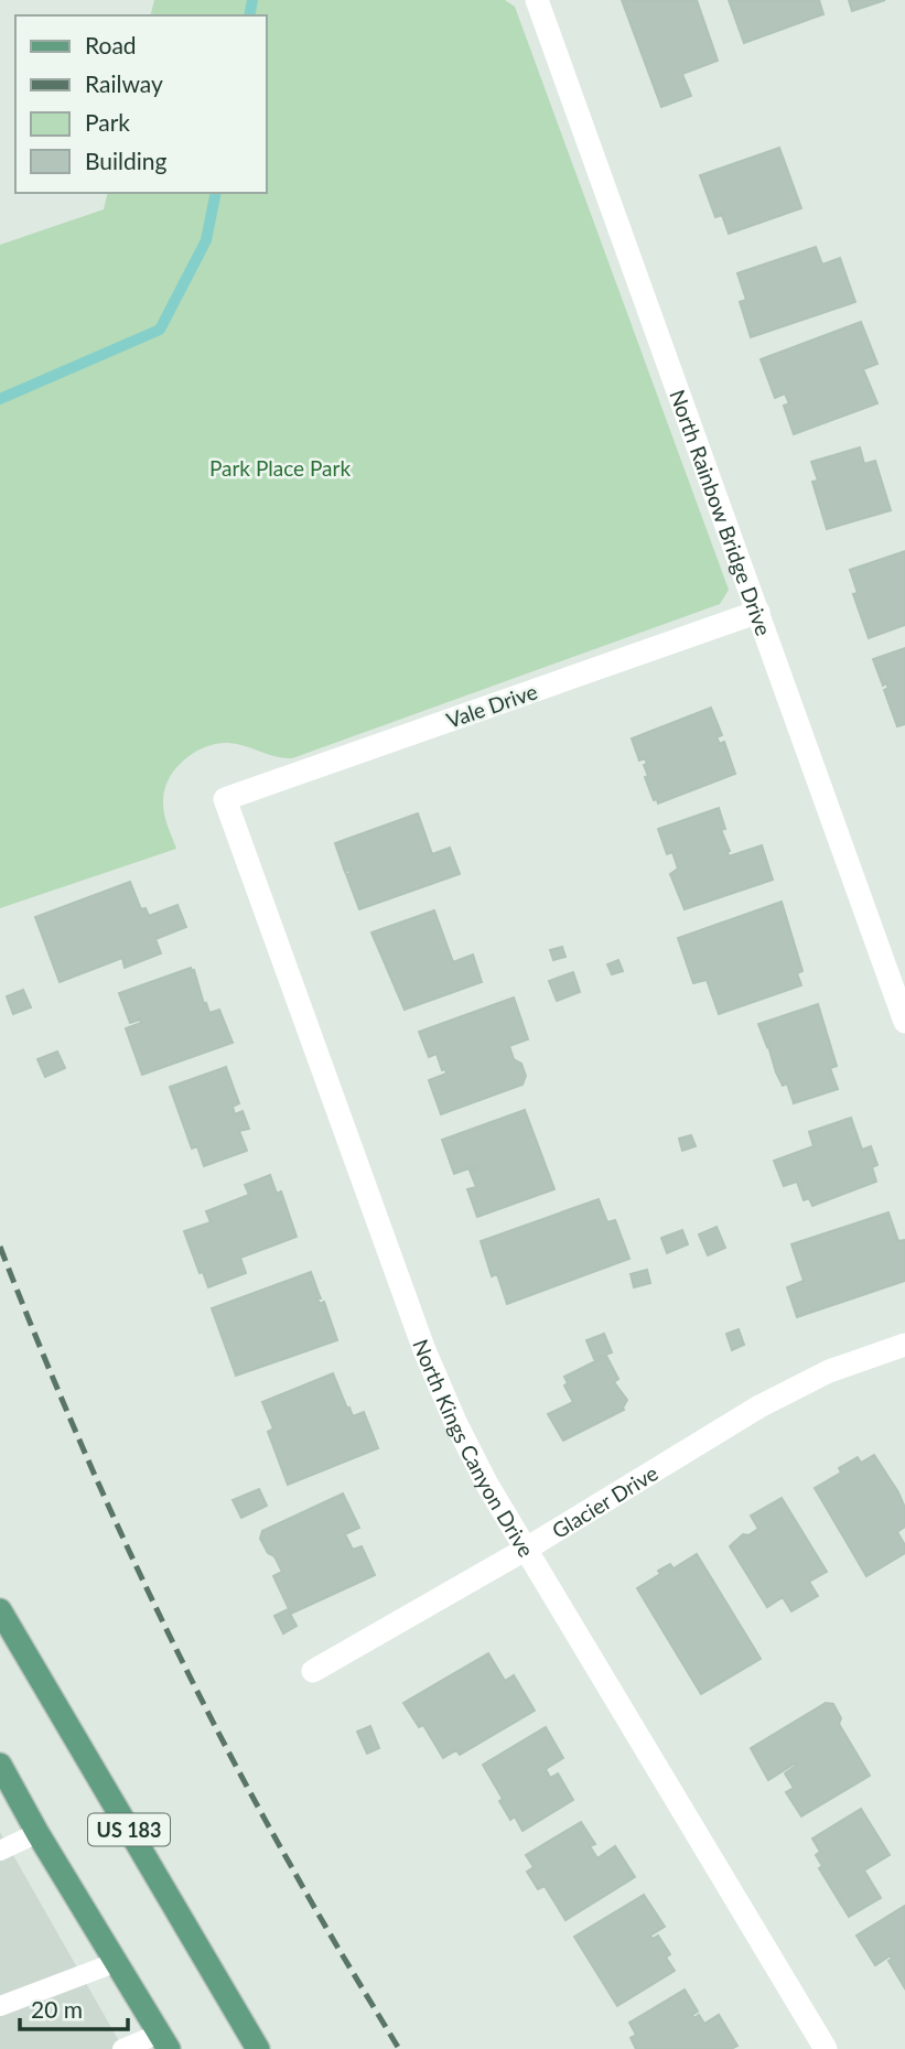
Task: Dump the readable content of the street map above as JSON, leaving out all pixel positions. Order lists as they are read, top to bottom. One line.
{"streets":{"main road":["US 183"],"street":["North Rainbow Bridge Drive","Vale Drive","North Kings Canyon Drive","Glacier Drive"]},"crossings":[["North Rainbow Bridge Drive","Vale Drive"],["Vale Drive","North Kings Canyon Drive"],["North Kings Canyon Drive","Glacier Drive"]],"parks":["Park Place Park"],"legend":["Road","Railway","Park","Building"],"scale_bar":"20 m"}
